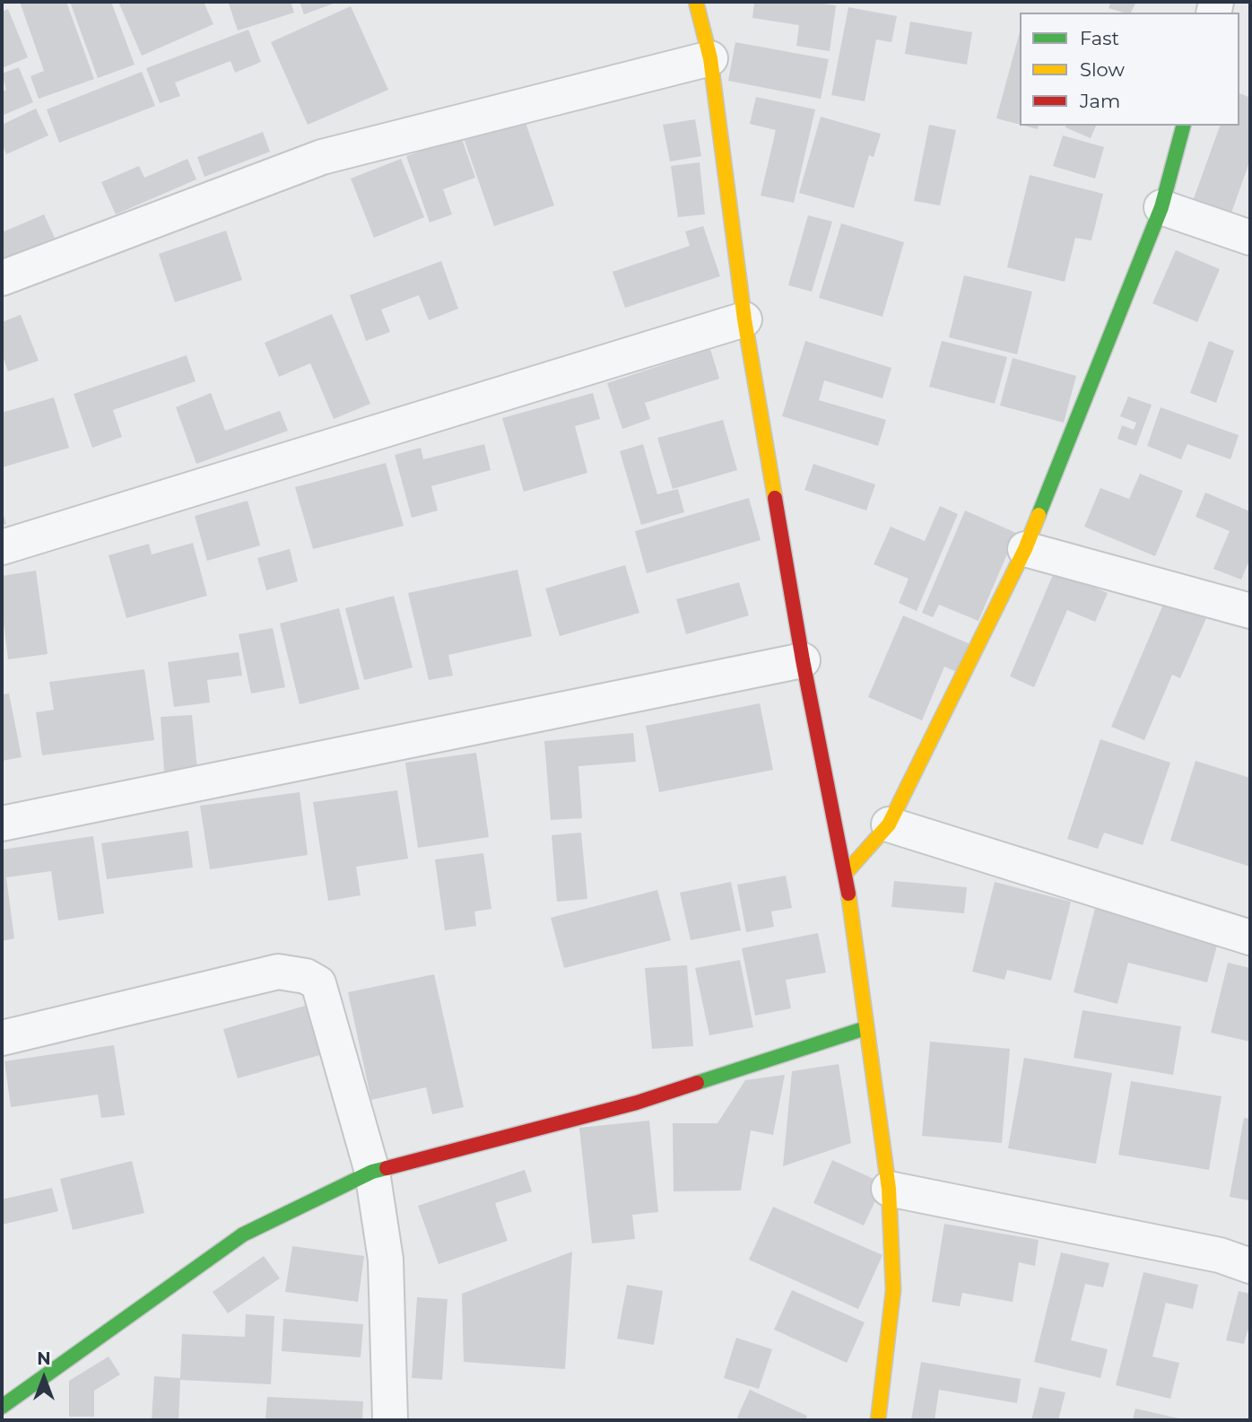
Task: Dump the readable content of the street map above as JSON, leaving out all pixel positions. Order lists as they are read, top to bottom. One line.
{"legend":["Fast","Slow","Jam"],"north":"top"}
